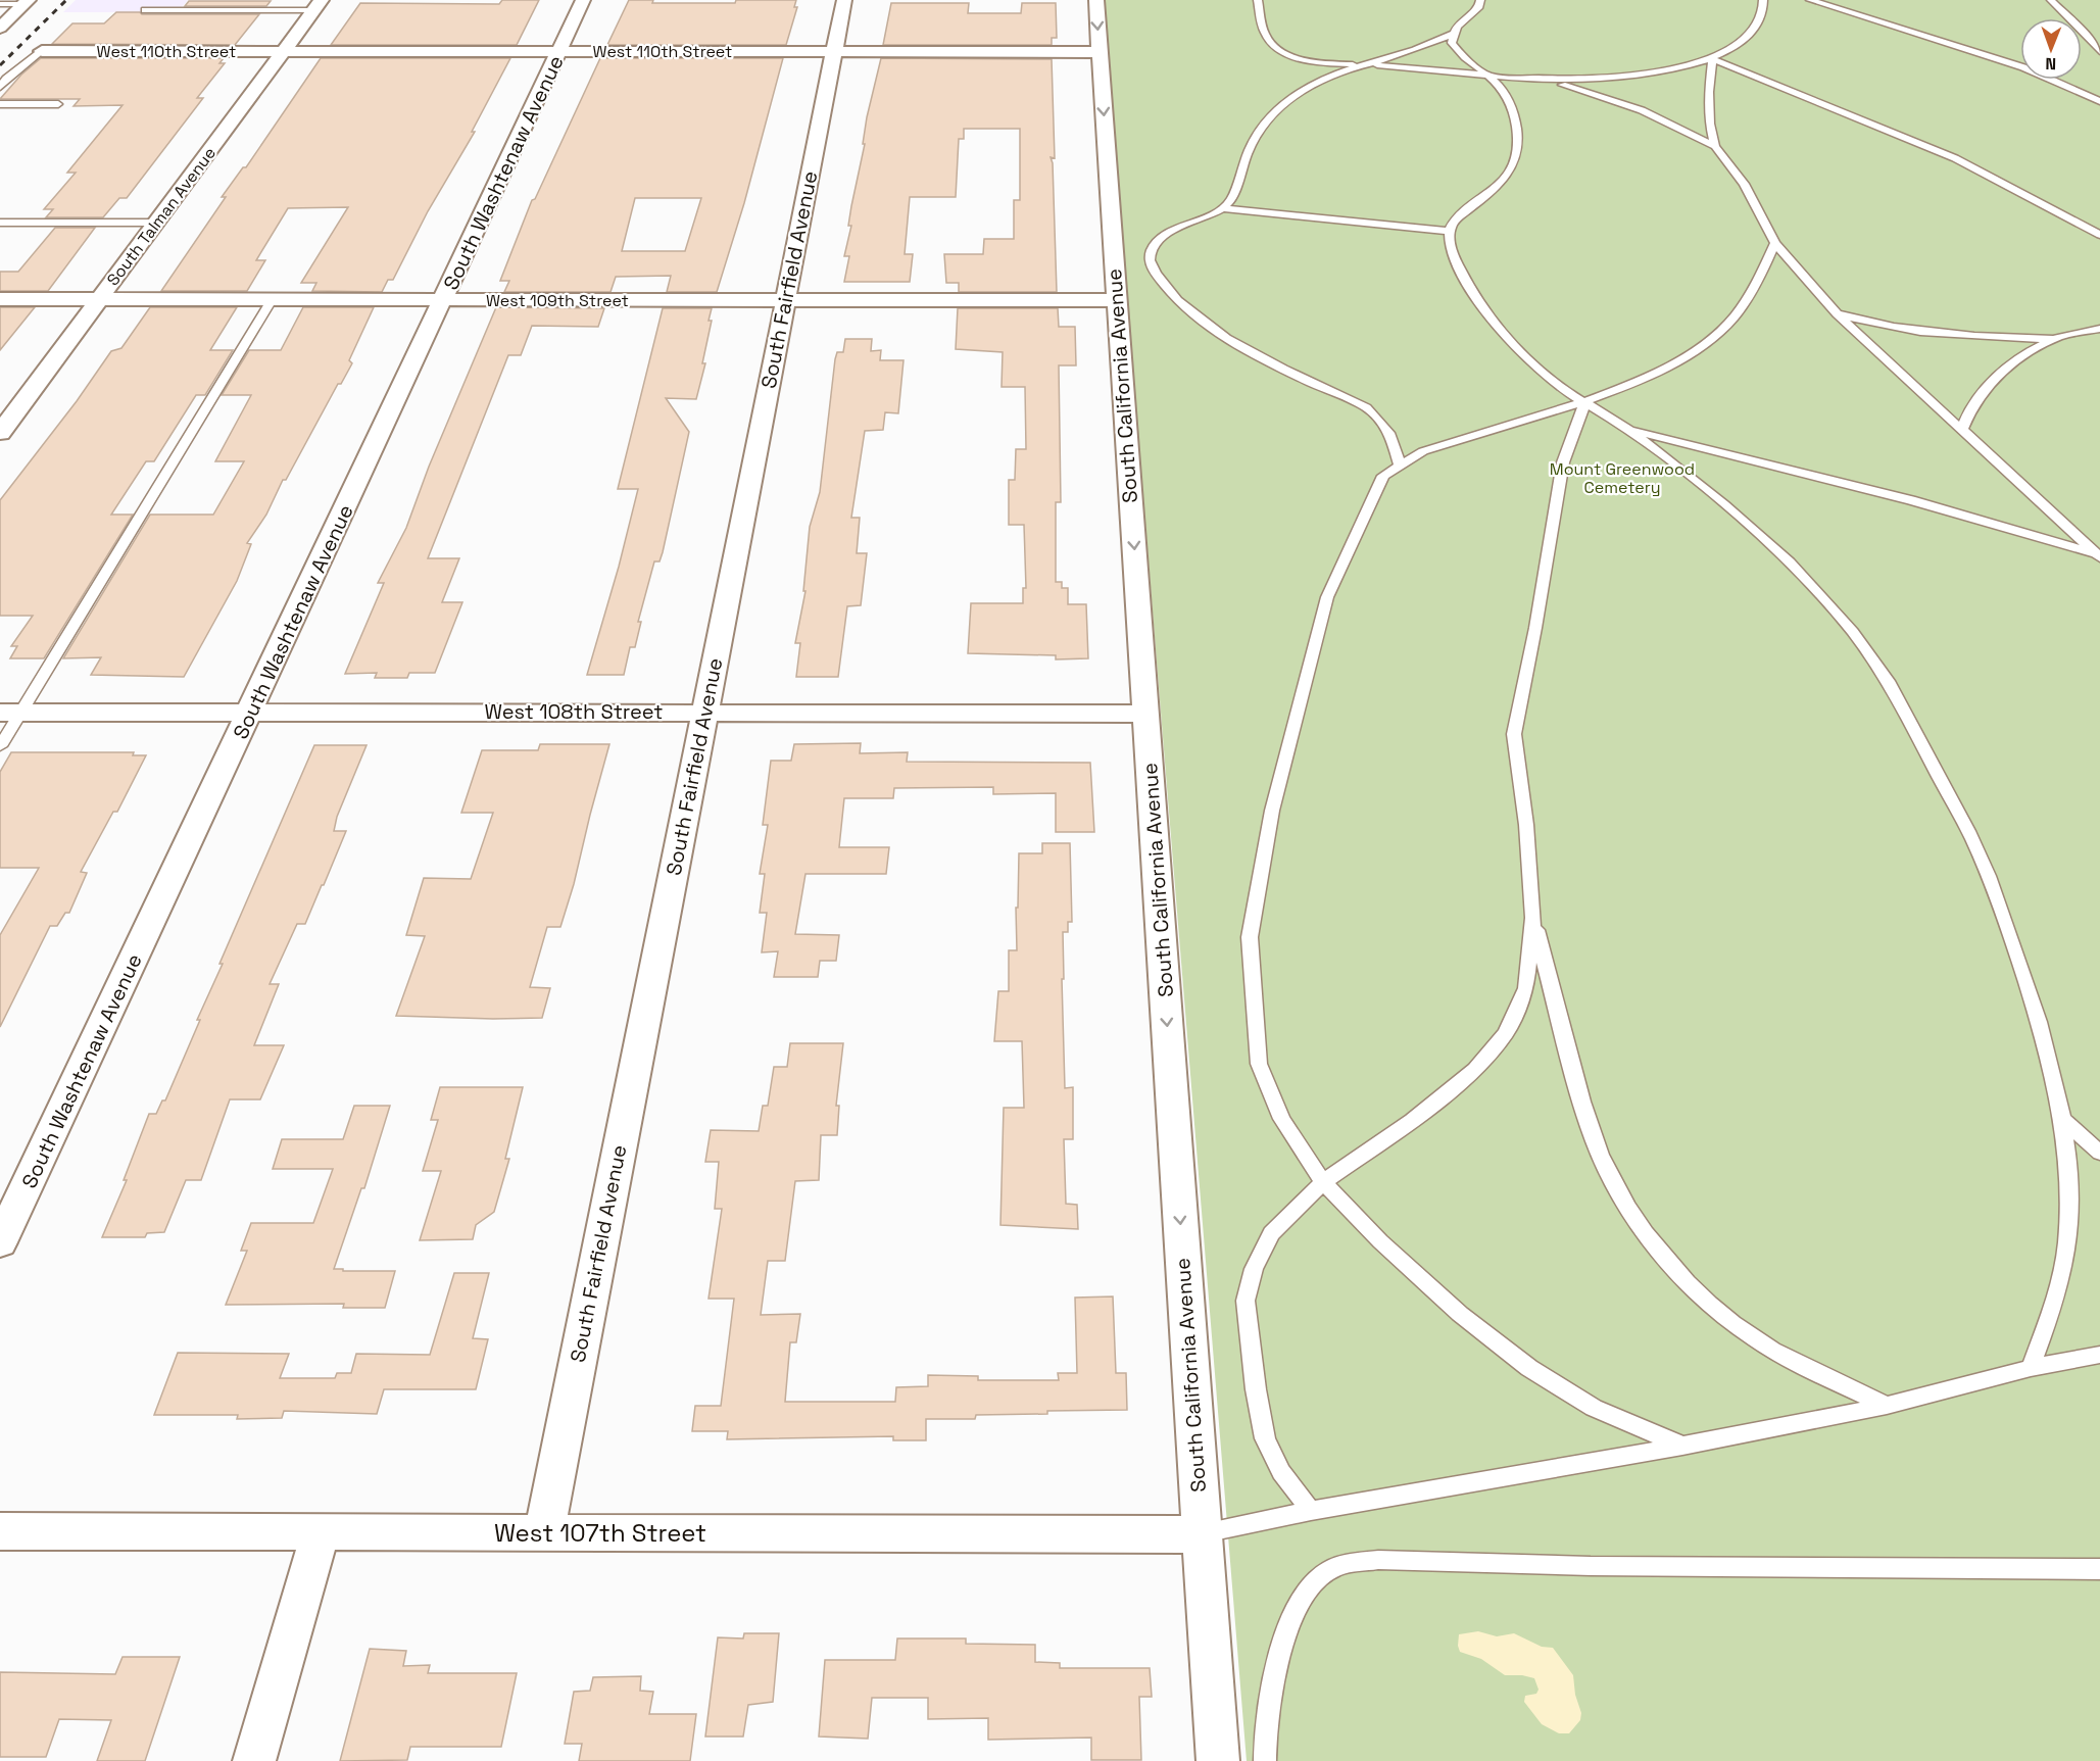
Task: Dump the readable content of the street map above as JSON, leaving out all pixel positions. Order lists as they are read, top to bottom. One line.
{"streets":{"street":["West 110th Street","South Washtenaw Avenue","South Talman Avenue","South Fairfield Avenue","West 109th Street","South California Avenue","West 108th Street","West 107th Street"]},"crossings":[["West 110th Street","South Washtenaw Avenue"],["West 110th Street","South Talman Avenue"],["West 110th Street","South Fairfield Avenue"],["West 110th Street","South California Avenue"],["South Washtenaw Avenue","West 109th Street"],["South Washtenaw Avenue","West 108th Street"],["South Talman Avenue","West 109th Street"],["South Fairfield Avenue","West 109th Street"],["South Fairfield Avenue","West 108th Street"],["South Fairfield Avenue","West 107th Street"],["West 109th Street","South California Avenue"],["South California Avenue","West 108th Street"],["South California Avenue","West 107th Street"]],"one_way":["South California Avenue"],"parks":["Mount Greenwood Cemetery"],"north":"bottom"}
